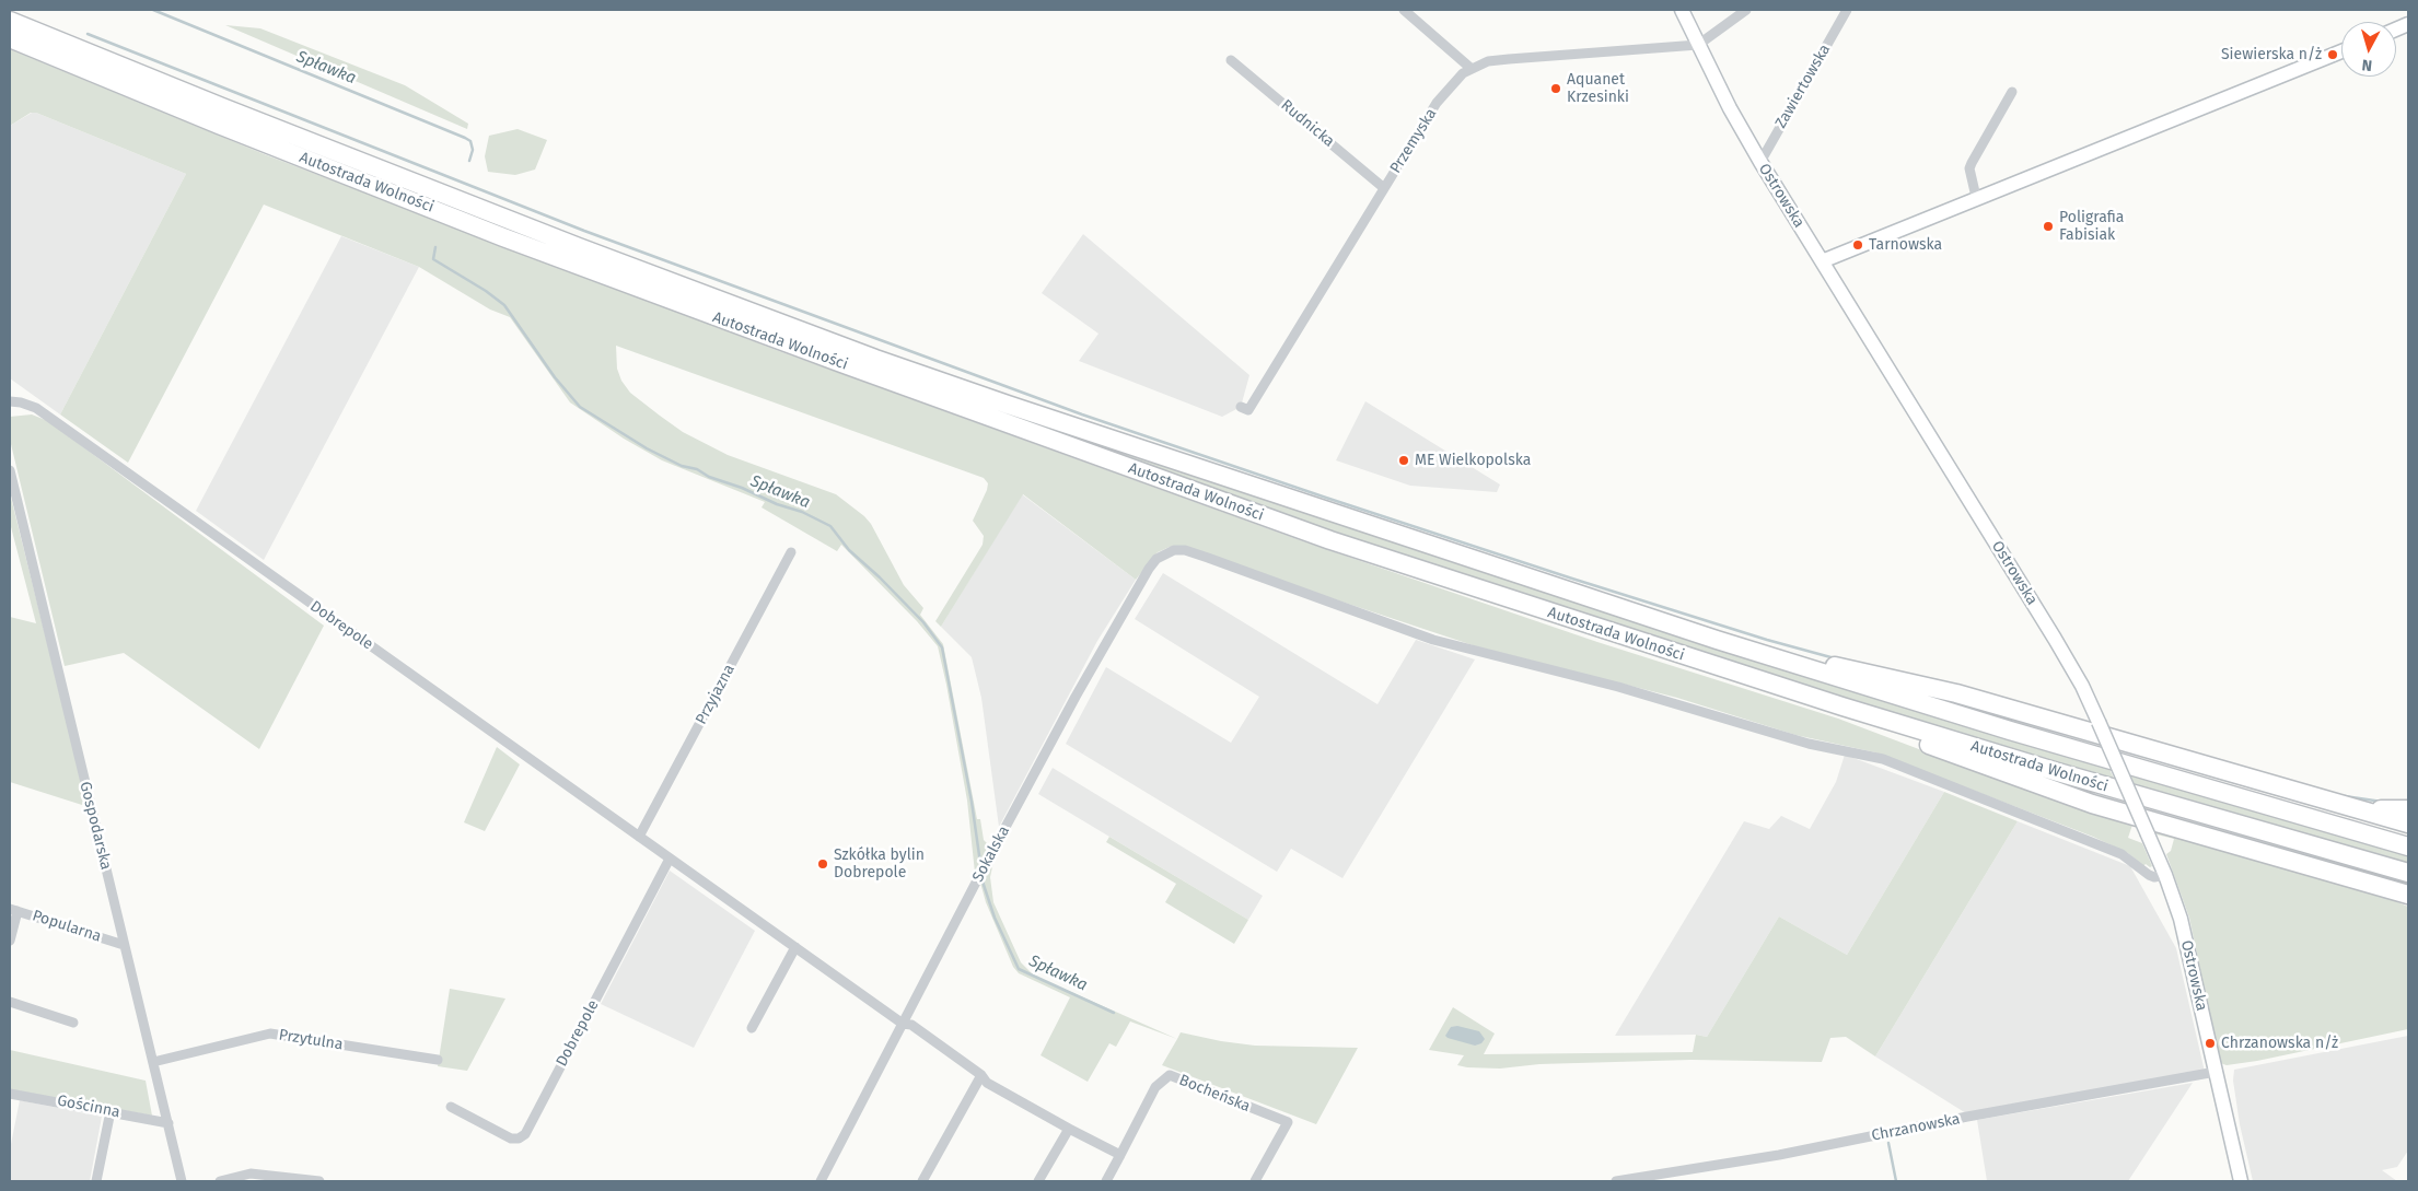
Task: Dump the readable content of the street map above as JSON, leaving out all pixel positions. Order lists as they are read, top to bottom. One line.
{"streets":{"highway":["Autostrada Wolności"],"street":["Zawiertowska","Rudnicka","Przemyska","Ostrowska","Dobrepole","Przyjazna","Gospodarska","Sokalska","Popularna","Przytulna","Bocheńska","Gościnna","Chrzanowska"]},"crossings":[["Zawiertowska","Ostrowska"],["Rudnicka","Przemyska"],["Przemyska","Ostrowska"],["Ostrowska","Sokalska"],["Ostrowska","Chrzanowska"],["Dobrepole","Przyjazna"],["Dobrepole","Sokalska"],["Gospodarska","Popularna"],["Gospodarska","Przytulna"],["Gospodarska","Gościnna"]],"water":["Spławka"],"places":["Siewierska n/ż","Aquanet Krzesinki","Poligrafia Fabisiak","Tarnowska","ME Wielkopolska","Szkółka bylin Dobrepole","Chrzanowska n/ż"],"north":"bottom"}
